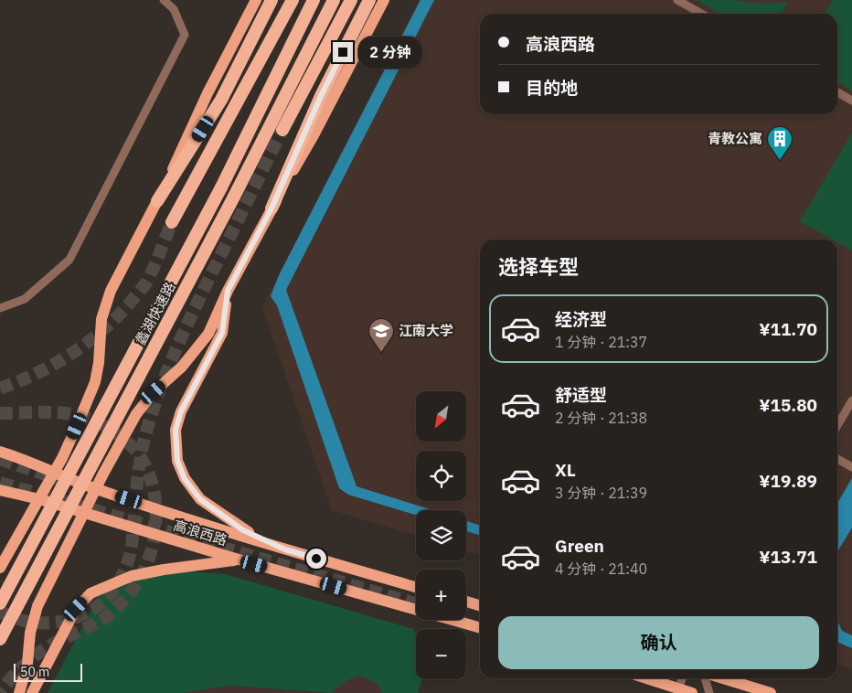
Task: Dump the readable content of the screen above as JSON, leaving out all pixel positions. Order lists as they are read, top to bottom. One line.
{"streets":{"highway":["蠡湖快速路"],"main road":["高浪西路"]},"places":{"building":["青教公寓"],"school or university":["江南大学"]},"scale_bar":"50 m","north":"bottom left","page":{"banner":["高浪西路","目的地"],"bubble":"2 分钟","heading":"选择车型","list":[{"name":"经济型","note":"1 分钟 · 21:37","value":"¥11.70"},{"name":"舒适型","note":"2 分钟 · 21:38","value":"¥15.80"},{"name":"XL","note":"3 分钟 · 21:39","value":"¥19.89"},{"name":"Green","note":"4 分钟 · 21:40","value":"¥13.71"}],"map_buttons":["+","−"],"buttons":"确认","scale":"50 m"}}
